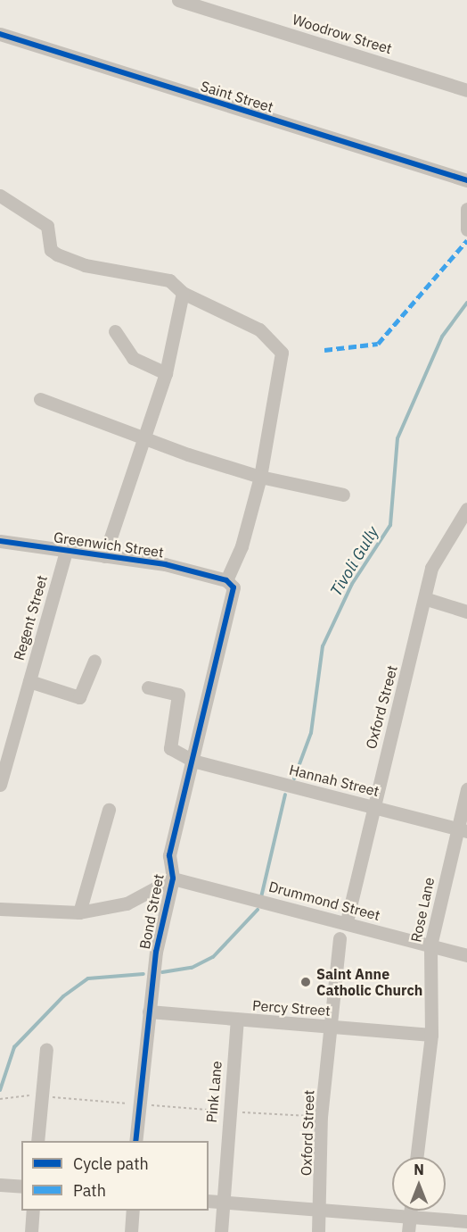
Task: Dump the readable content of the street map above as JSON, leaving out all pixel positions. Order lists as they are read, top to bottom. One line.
{"streets":{"street":["Woodrow Street","Saint Street","Greenwich Street","Regent Street","Oxford Street","Hannah Street","Drummond Street","Rose Lane","Bond Street","Percy Street","Pink Lane"]},"crossings":[["Greenwich Street","Regent Street"],["Greenwich Street","Bond Street"],["Oxford Street","Hannah Street"],["Oxford Street","Drummond Street"],["Oxford Street","Percy Street"],["Hannah Street","Rose Lane"],["Hannah Street","Bond Street"],["Drummond Street","Rose Lane"],["Drummond Street","Bond Street"],["Rose Lane","Percy Street"],["Bond Street","Percy Street"],["Percy Street","Pink Lane"]],"water":["Tivoli Gully"],"places":["Saint Anne Catholic Church"],"legend":["Cycle path","Path"],"north":"top"}
